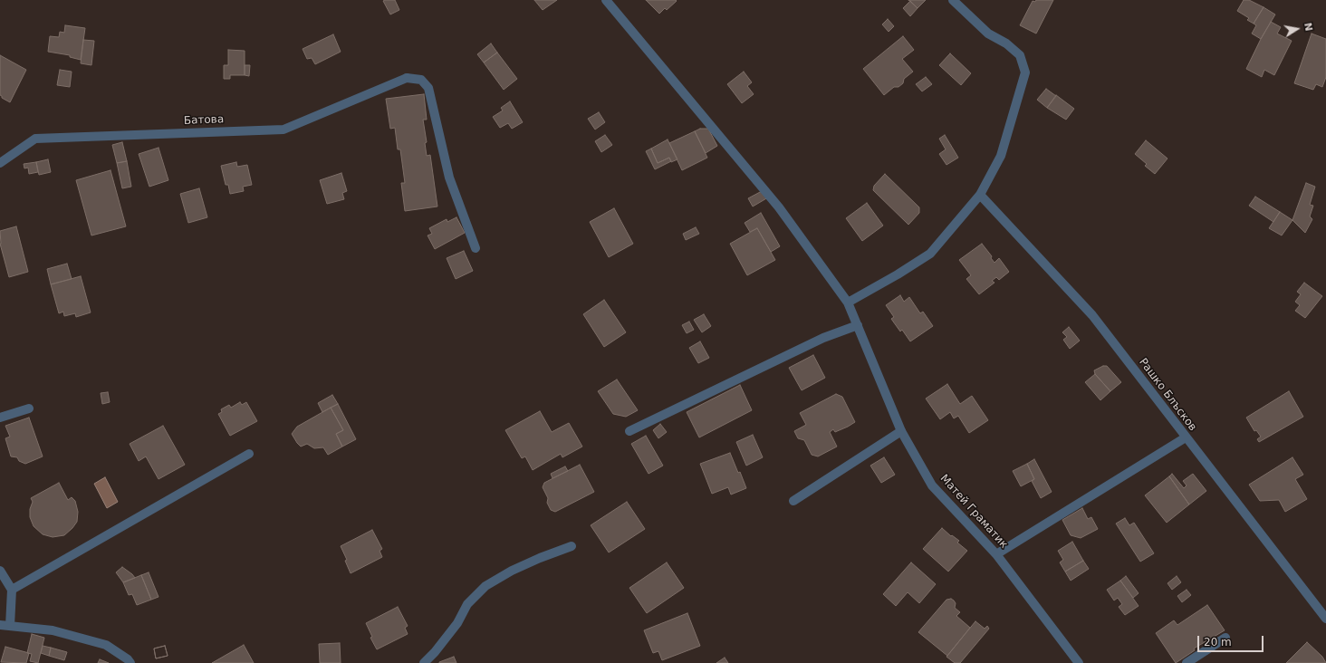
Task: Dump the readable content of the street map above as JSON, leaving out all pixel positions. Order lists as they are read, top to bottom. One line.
{"streets":{"street":["Батова","Рашко Блъсков","Матей Граматик"]},"scale_bar":"20 m","north":"right"}
